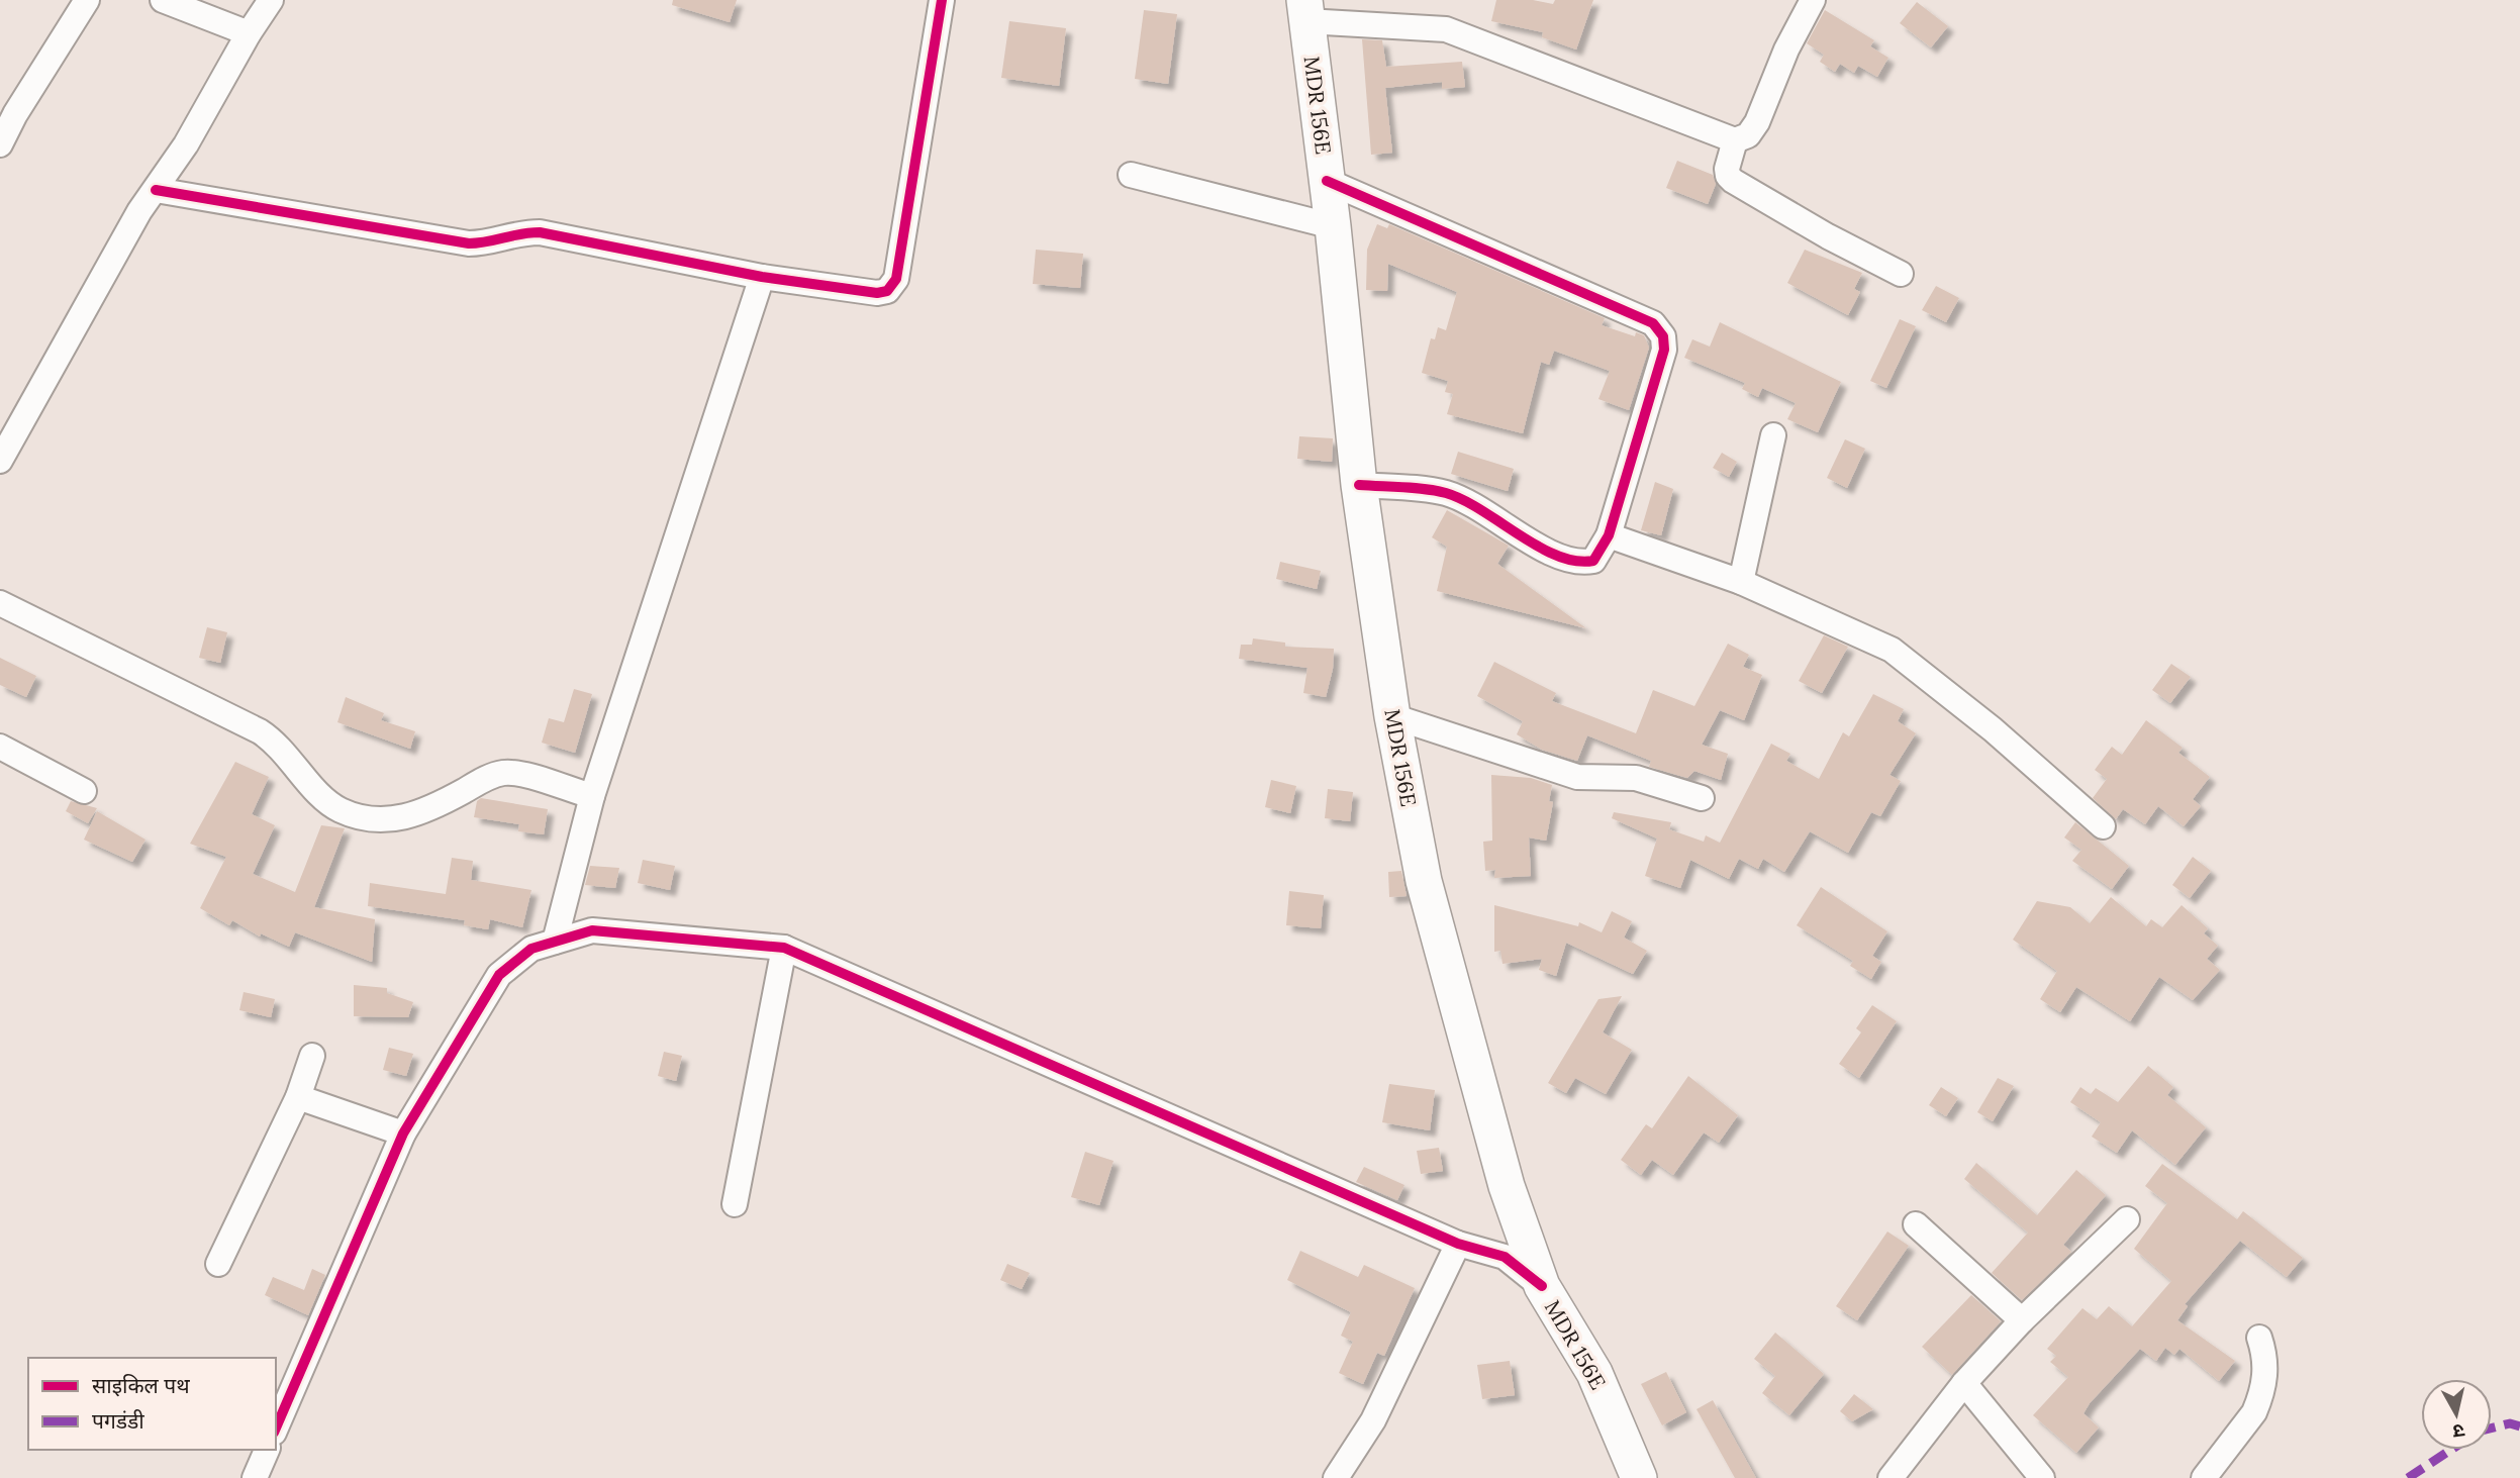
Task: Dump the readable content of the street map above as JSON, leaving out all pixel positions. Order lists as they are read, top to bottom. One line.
{"streets":{"main road":["MDR 156E"]},"legend":["साइकिल पथ","पगडंडी"],"north":"bottom"}
